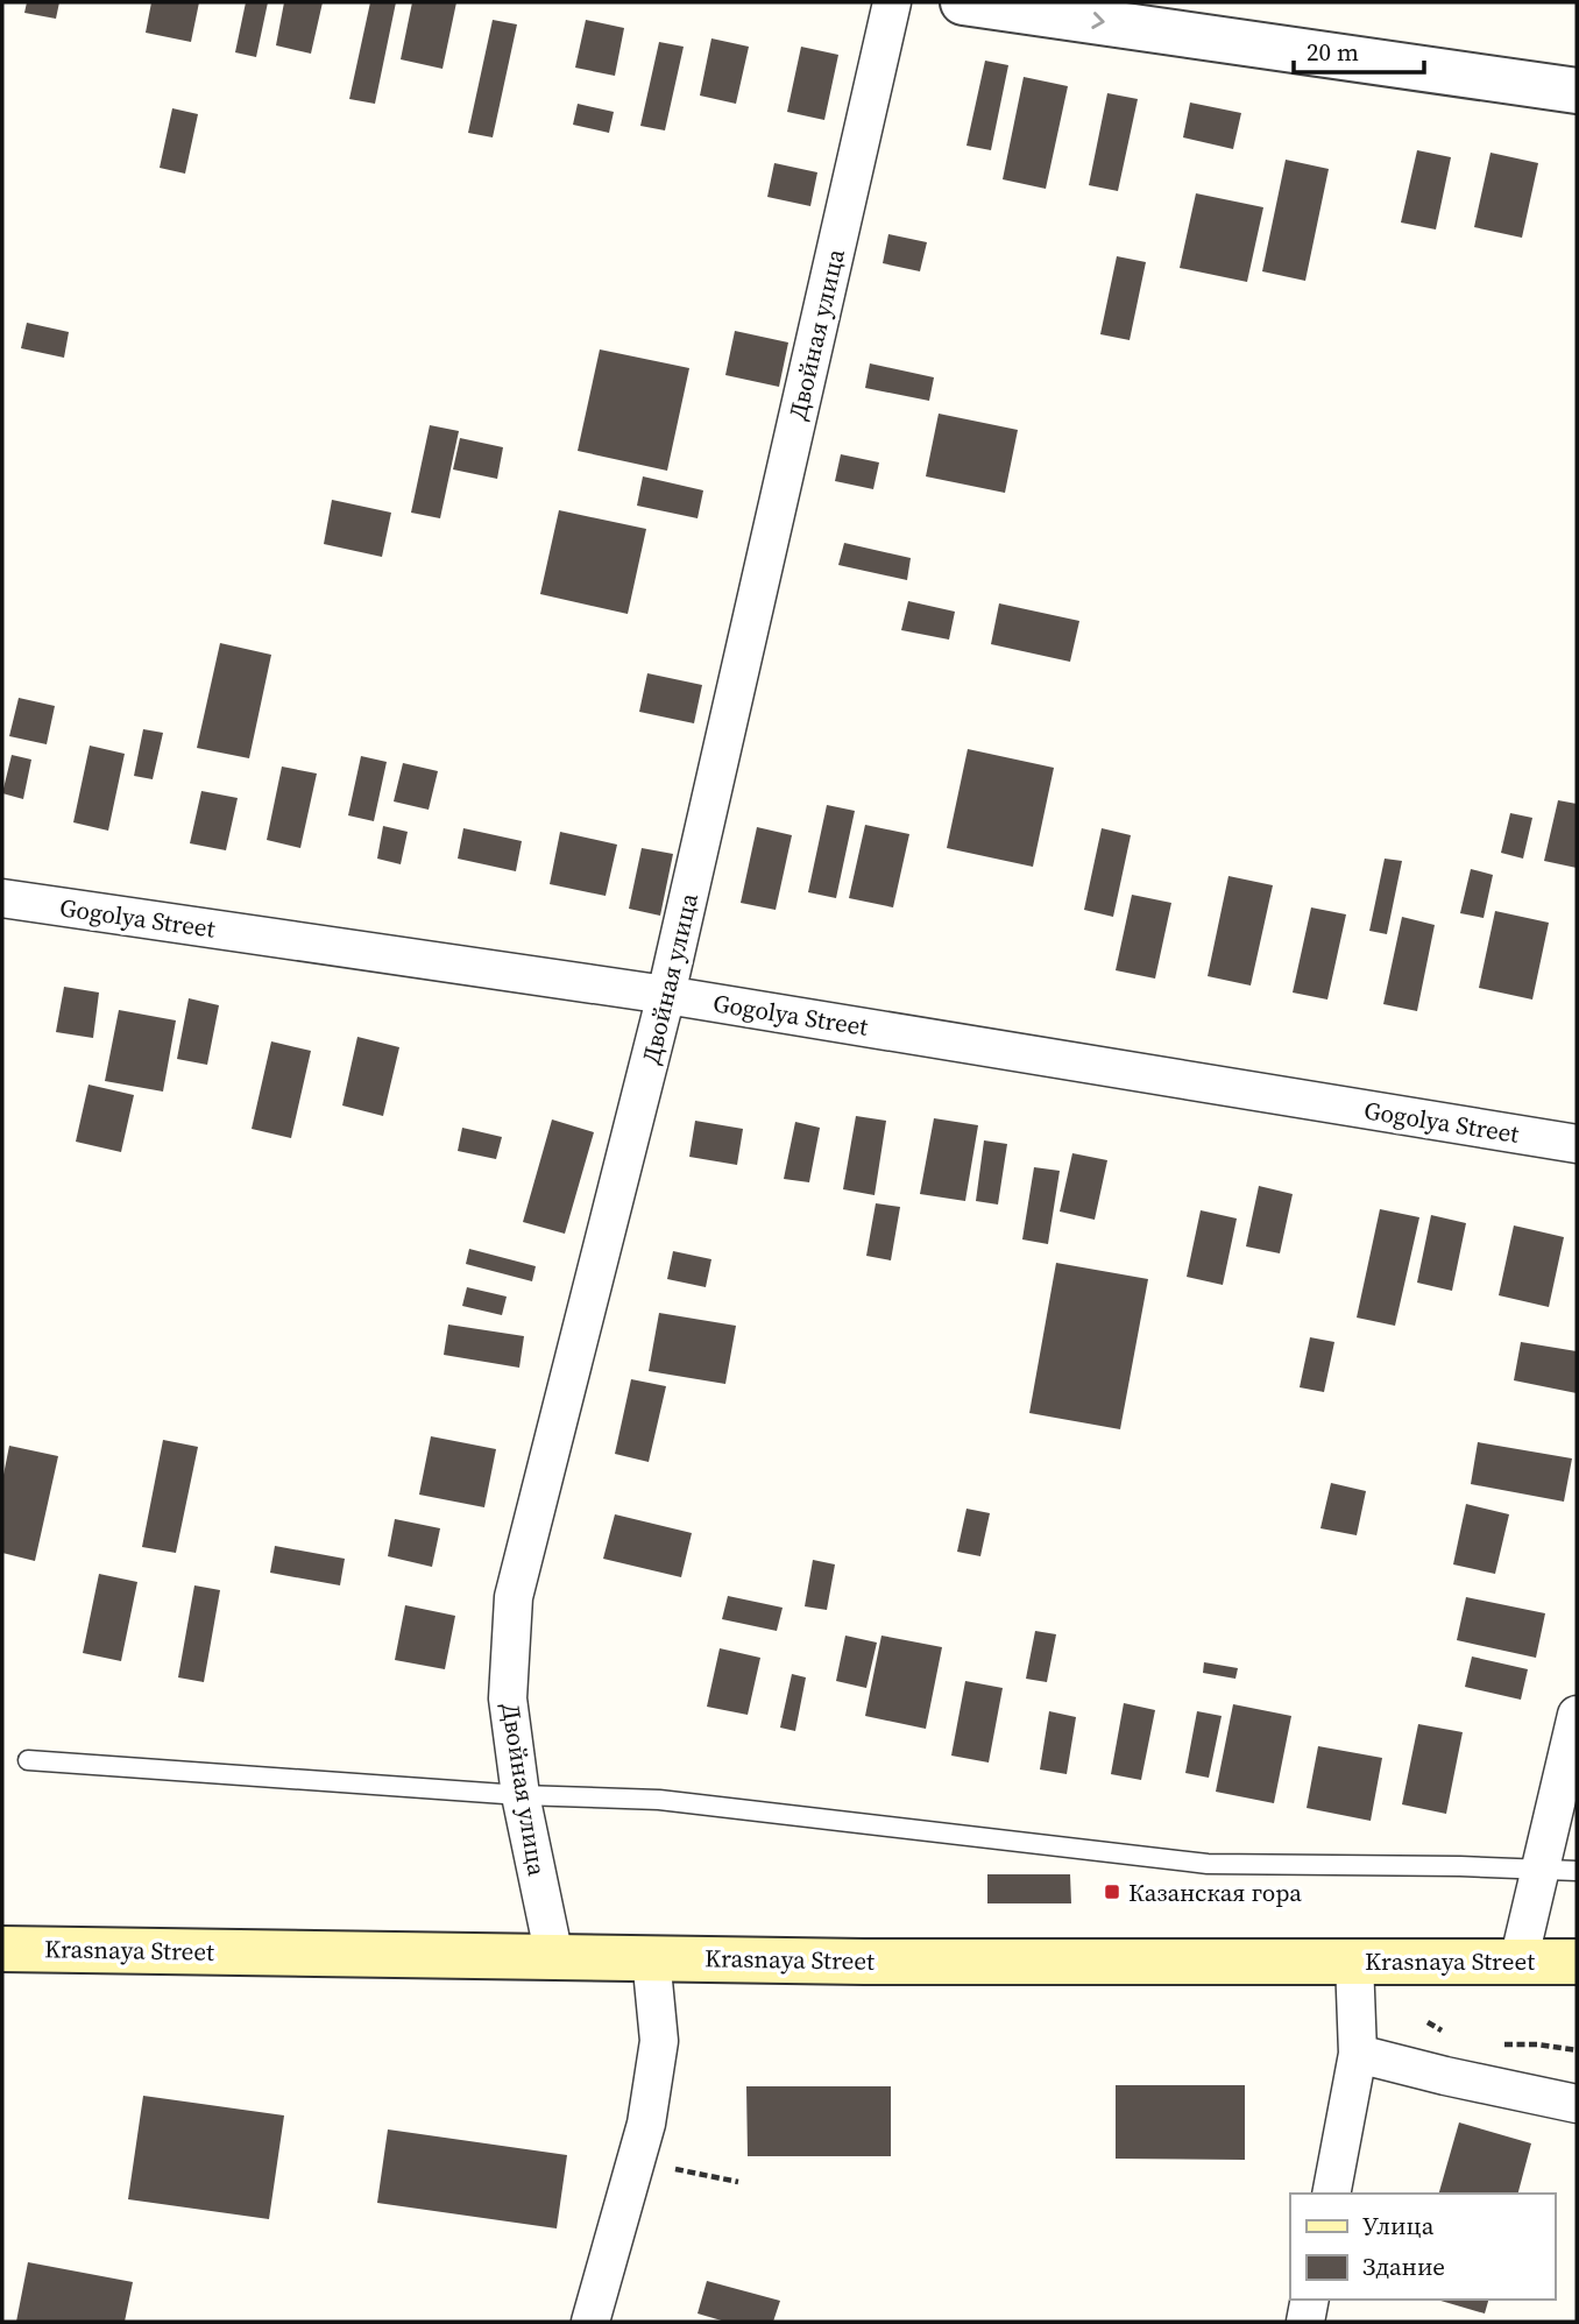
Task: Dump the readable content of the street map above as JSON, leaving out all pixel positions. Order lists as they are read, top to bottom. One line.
{"streets":{"main road":["Krasnaya Street"],"street":["Двойная улица","Gogolya Street"]},"crossings":[["Двойная улица","Gogolya Street"],["Двойная улица","Krasnaya Street"]],"places":{"transit":["Казанская гора"]},"legend":["Улица","Здание"],"scale_bar":"20 m"}
